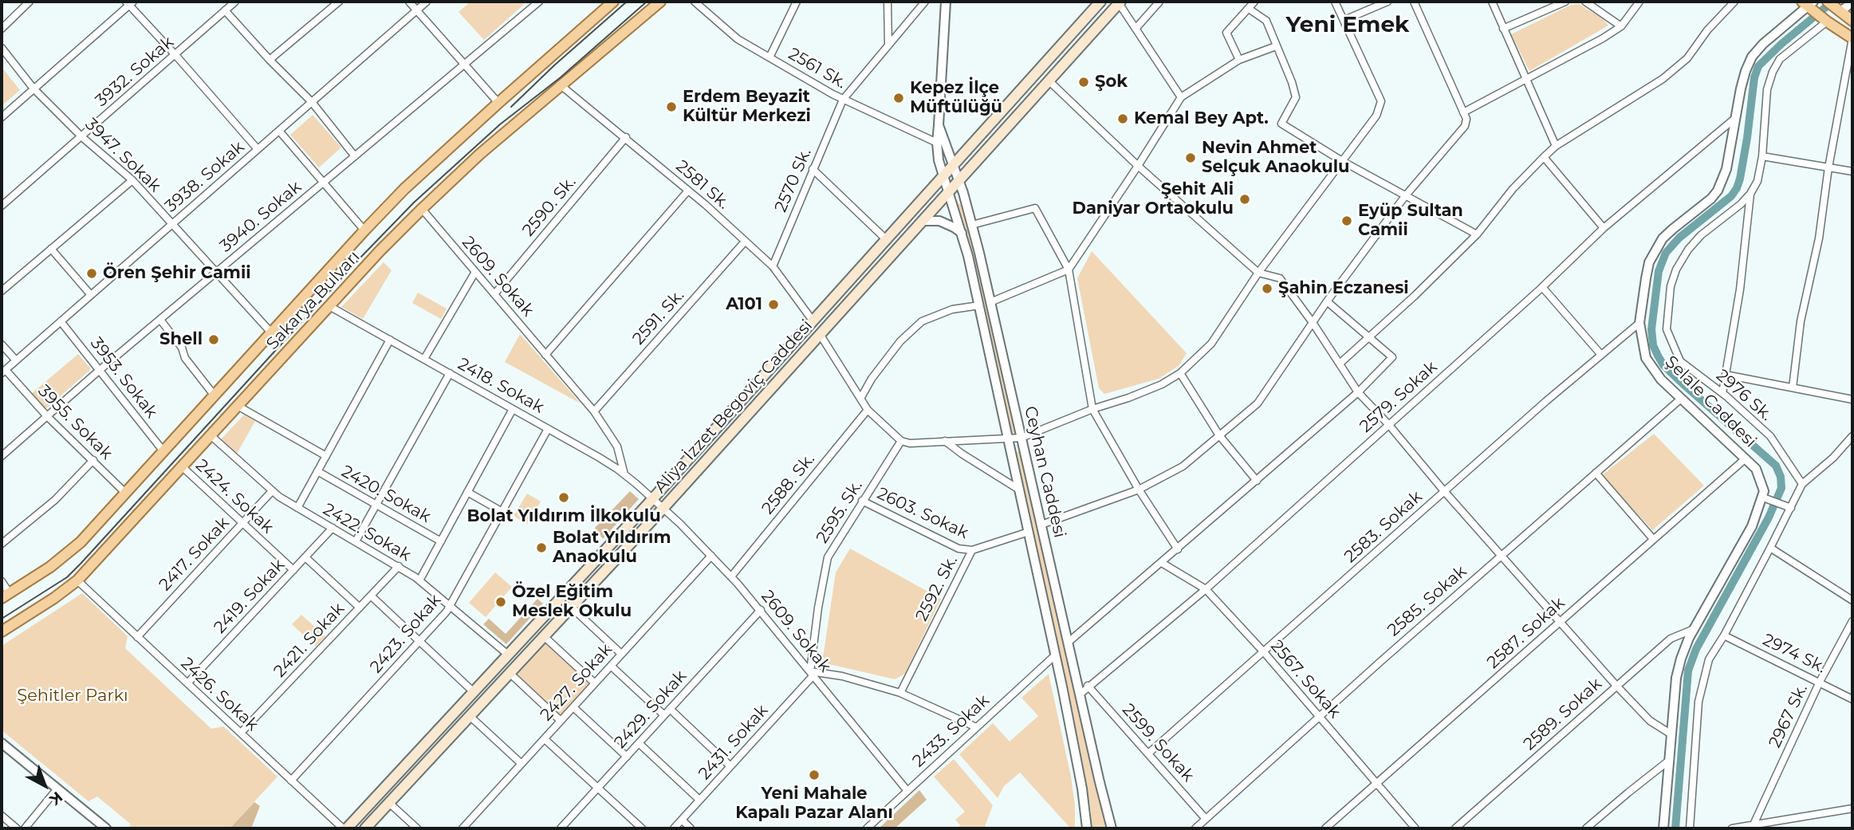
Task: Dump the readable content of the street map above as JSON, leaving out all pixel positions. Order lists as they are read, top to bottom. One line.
{"streets":{"main road":["Sakarya Bulvarı","Aliya İzzet Begoviç Caddesi"],"street":["2561 Sk.","3932. Sokak","3947. Sokak","3938. Sokak","2570 Sk.","2581 Sk.","2590. Sk.","3940. Sokak","2609. Sokak","2591. Sk.","3953. Sokak","2418. Sokak","2976 Sk.","2579. Sokak","Şelale Caddesi","3955. Sokak","Ceyhan Caddesi","2588. Sk.","2420. Sokak","2424. Sokak","2595. Sk.","2603. Sokak","2583. Sokak","2422. Sokak","2417. Sokak","2592. Sk.","2419. Sokak","2585. Sokak","2587. Sokak","2423. Sokak","2421. Sokak","2974 Sk.","2567. Sokak","2427. Sokak","2426. Sokak","2429. Sokak","2589. Sokak","2967 Sk.","2433. Sokak","2431. Sokak","2599. Sokak"]},"crossings":[["2561 Sk.","2570 Sk."],["2561 Sk.","Ceyhan Caddesi"],["3932. Sokak","3947. Sokak"],["3947. Sokak","3938. Sokak"],["3947. Sokak","3940. Sokak"],["3947. Sokak","Sakarya Bulvarı"],["3938. Sokak","3953. Sokak"],["3938. Sokak","3955. Sokak"],["2570 Sk.","2581 Sk."],["2581 Sk.","2590. Sk."],["2581 Sk.","Sakarya Bulvarı"],["2581 Sk.","2591. Sk."],["2581 Sk.","Aliya İzzet Begoviç Caddesi"],["2590. Sk.","2609. Sokak"],["3940. Sokak","3953. Sokak"],["3940. Sokak","3955. Sokak"],["2609. Sokak","Sakarya Bulvarı"],["2609. Sokak","2591. Sk."],["2609. Sokak","2418. Sokak"],["2609. Sokak","Aliya İzzet Begoviç Caddesi"],["2609. Sokak","2588. Sk."],["2609. Sokak","2595. Sk."],["2609. Sokak","2427. Sokak"],["2609. Sokak","2429. Sokak"],["2609. Sokak","2433. Sokak"],["2609. Sokak","2431. Sokak"],["Sakarya Bulvarı","3953. Sokak"],["Sakarya Bulvarı","2418. Sokak"],["Sakarya Bulvarı","3955. Sokak"],["Sakarya Bulvarı","2420. Sokak"],["Sakarya Bulvarı","2424. Sokak"],["Sakarya Bulvarı","2422. Sokak"],["Sakarya Bulvarı","2426. Sokak"],["2418. Sokak","Aliya İzzet Begoviç Caddesi"],["2418. Sokak","2423. Sokak"],["2579. Sokak","Şelale Caddesi"],["2579. Sokak","Ceyhan Caddesi"],["2579. Sokak","2567. Sokak"],["2579. Sokak","2599. Sokak"],["Şelale Caddesi","2583. Sokak"],["Şelale Caddesi","2585. Sokak"],["Şelale Caddesi","2587. Sokak"],["Aliya İzzet Begoviç Caddesi","Ceyhan Caddesi"],["Aliya İzzet Begoviç Caddesi","2422. Sokak"],["Aliya İzzet Begoviç Caddesi","2426. Sokak"],["Ceyhan Caddesi","2592. Sk."],["Ceyhan Caddesi","2433. Sokak"],["2424. Sokak","2417. Sokak"],["2424. Sokak","2419. Sokak"],["2595. Sk.","2603. Sokak"],["2595. Sk.","2431. Sokak"],["2603. Sokak","2592. Sk."],["2583. Sokak","2567. Sokak"],["2583. Sokak","2599. Sokak"],["2422. Sokak","2417. Sokak"],["2422. Sokak","2419. Sokak"],["2422. Sokak","2423. Sokak"],["2422. Sokak","2421. Sokak"],["2417. Sokak","2426. Sokak"],["2419. Sokak","2426. Sokak"],["2585. Sokak","2567. Sokak"],["2585. Sokak","2599. Sokak"],["2587. Sokak","2567. Sokak"],["2423. Sokak","2426. Sokak"],["2421. Sokak","2426. Sokak"],["2974 Sk.","2967 Sk."]],"districts":["Yeni Emek"],"parks":["Şehitler Parkı"],"places":["Şok","Kepez İlçe Müftülüğü","Erdem Beyazit Kültür Merkezi","Kemal Bey Apt.","Nevin Ahmet Selçuk Anaokulu","Şehit Ali Daniyar Ortaokulu","Eyüp Sultan Camii","Ören Şehir Camii","Şahin Eczanesi","A101","Shell","Bolat Yıldırım İlkokulu","Bolat Yıldırım Anaokulu","Özel Eğitim Meslek Okulu","Yeni Mahale Kapalı Pazar Alanı"],"north":"bottom right"}
